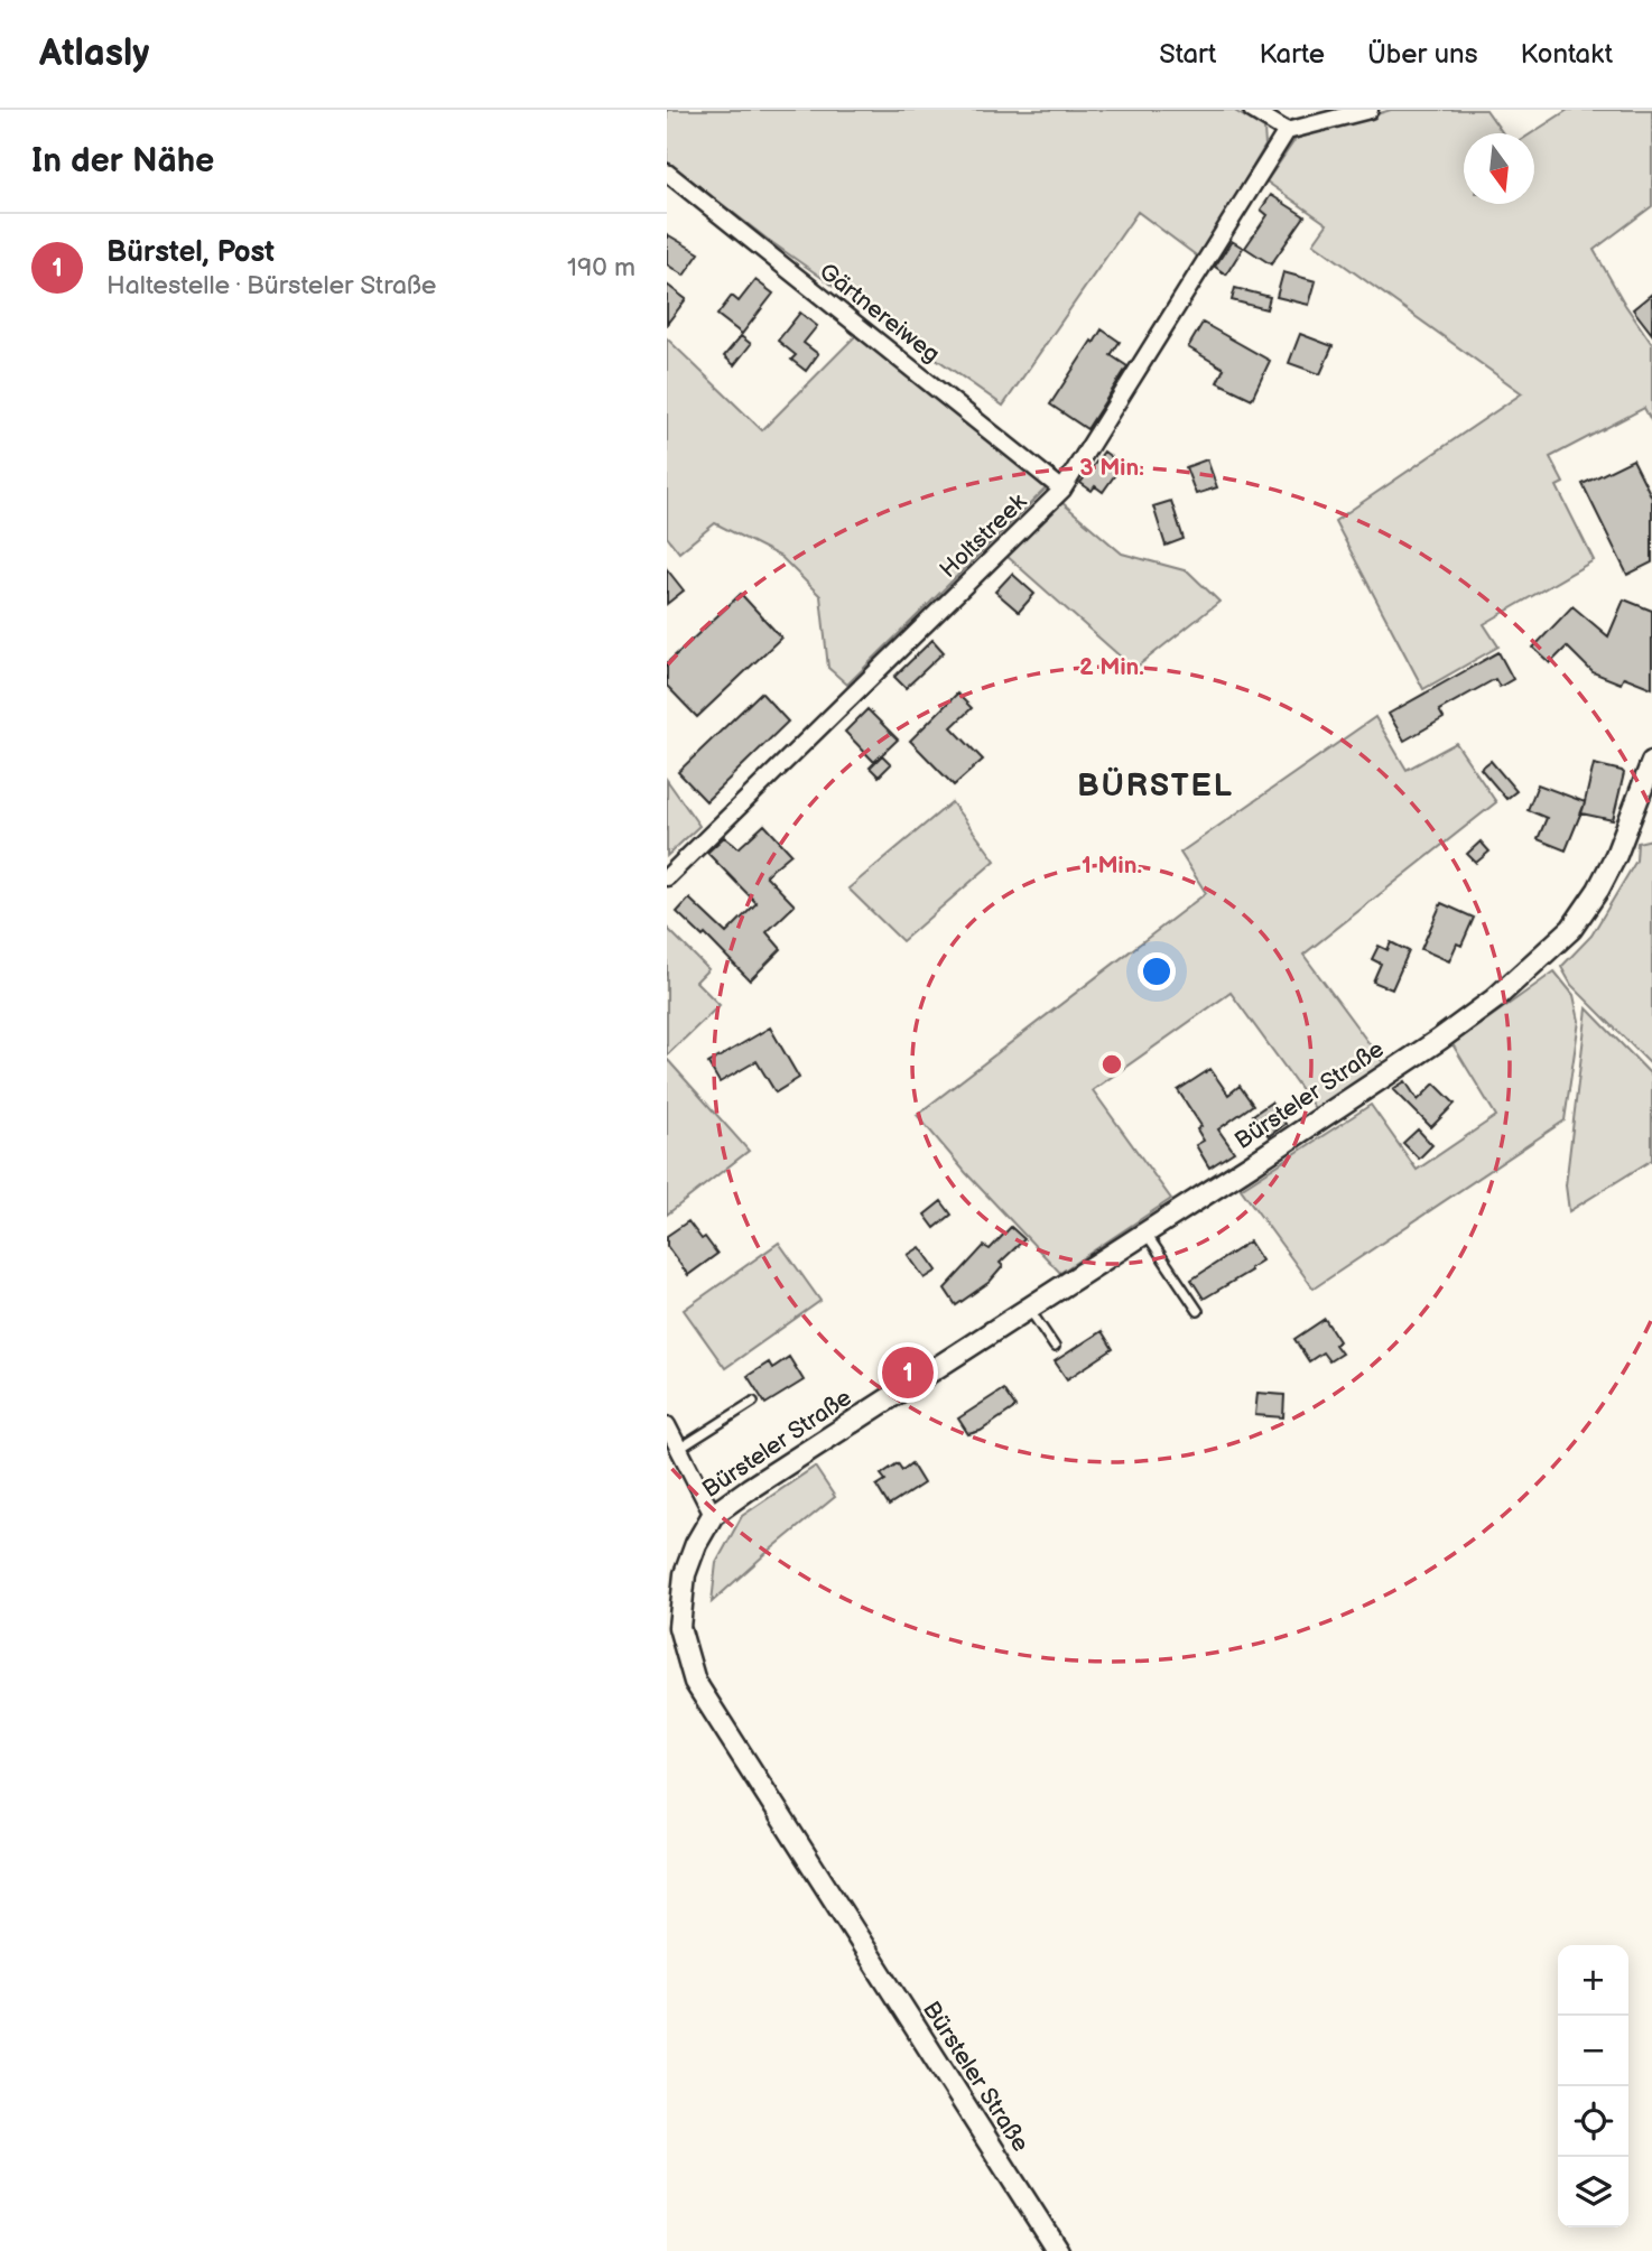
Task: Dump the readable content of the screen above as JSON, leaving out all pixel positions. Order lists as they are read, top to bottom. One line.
{"streets":{"street":["Gärtnereiweg","Holtstreek","Bürsteler Straße"]},"crossings":[["Gärtnereiweg","Holtstreek"]],"districts":["BÜRSTEL"],"north":"bottom","page":{"header":"Atlasly","nav":["Start","Karte","Über uns","Kontakt"],"heading":"In der Nähe","list":[{"mark":"1","name":"Bürstel, Post","note":"Haltestelle · Bürsteler Straße","value":"190 m"}],"pins":"1","map_buttons":["+","−"]},"rings":["3 Min.","2 Min.","1 Min."]}
